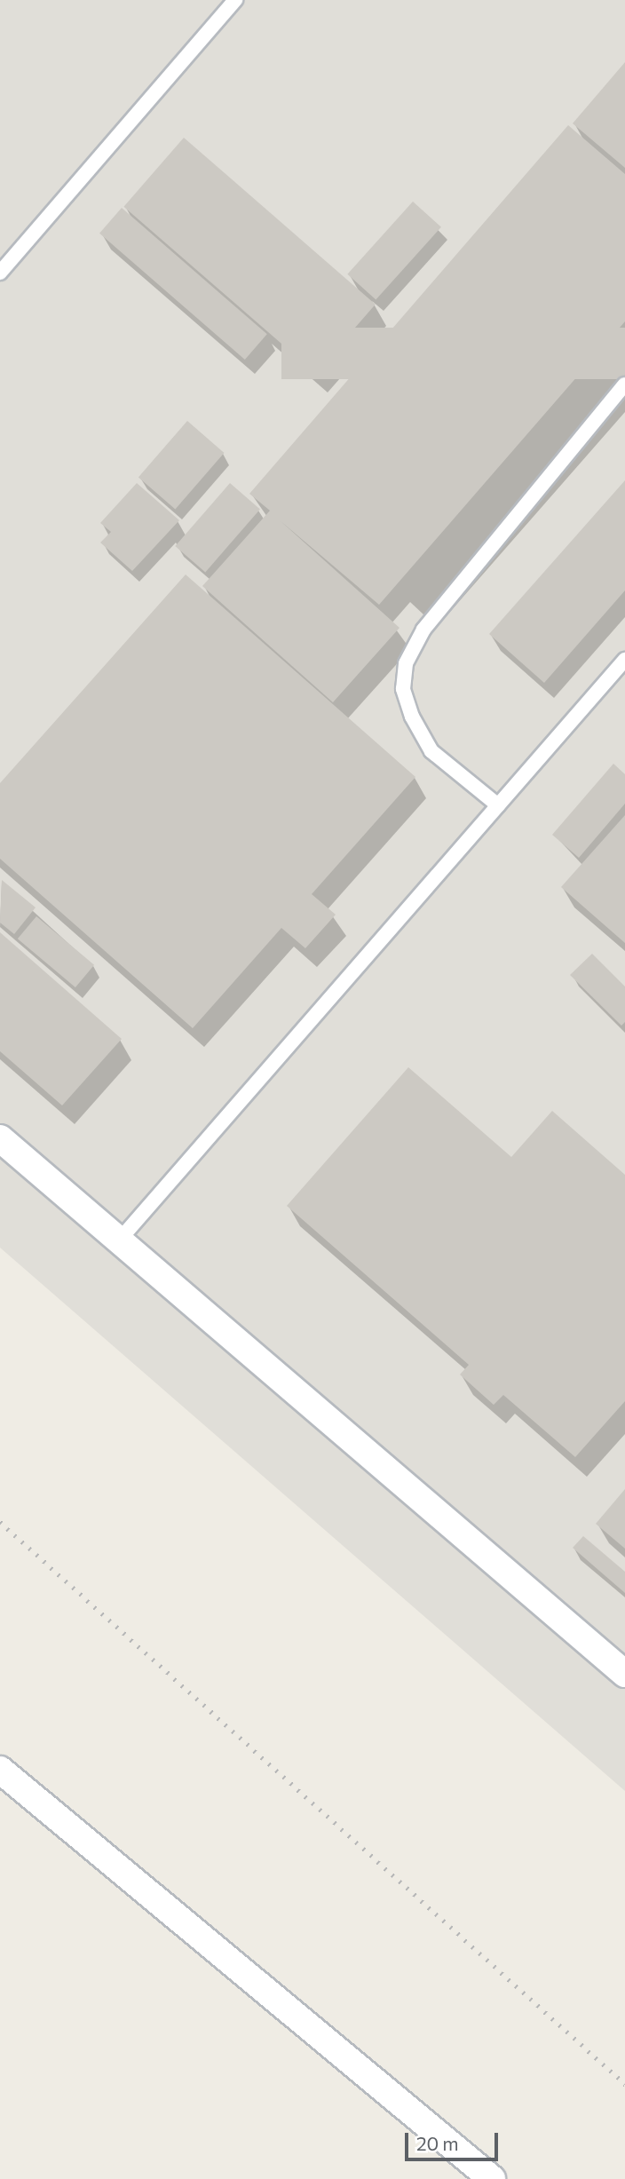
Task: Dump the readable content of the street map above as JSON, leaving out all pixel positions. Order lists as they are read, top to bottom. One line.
{"scale_bar":"20 m"}
